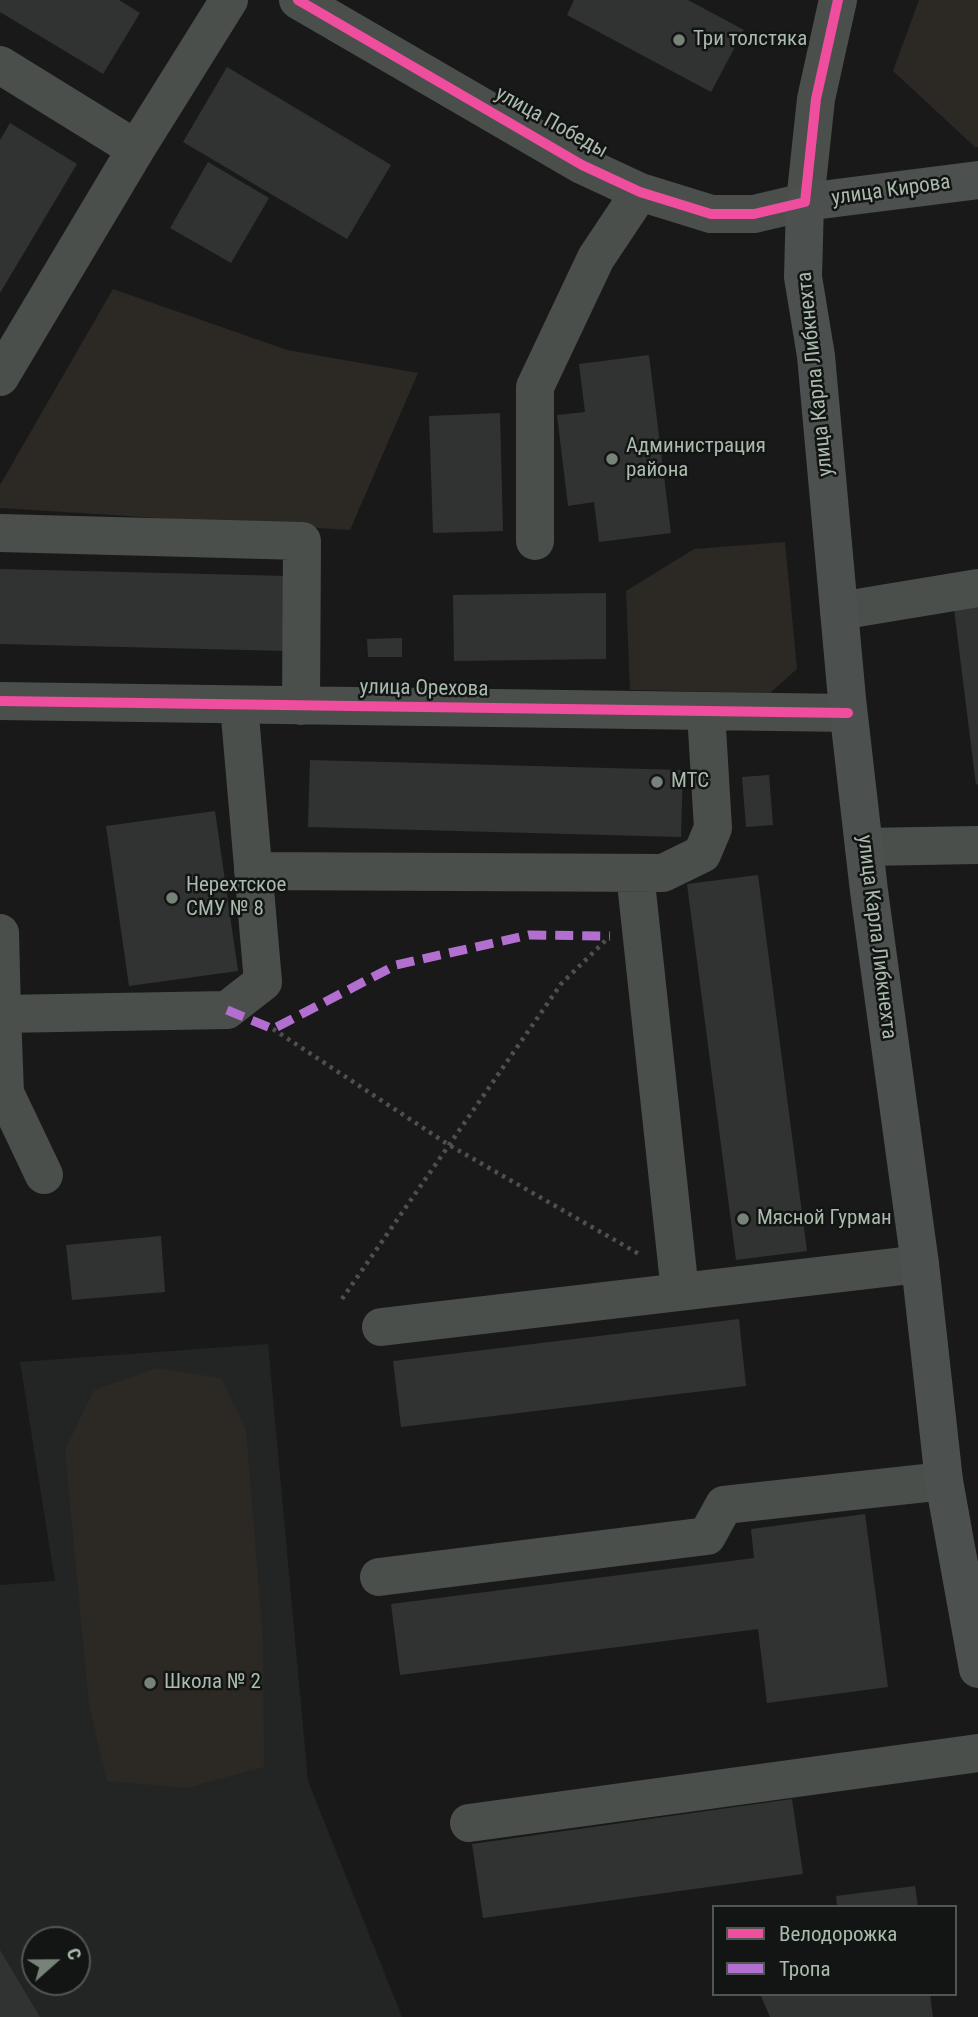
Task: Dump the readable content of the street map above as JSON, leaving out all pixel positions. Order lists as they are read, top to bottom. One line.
{"streets":{"main road":["улица Кирова","улица Карла Либкнехта"],"street":["улица Победы","улица Орехова"]},"crossings":[["улица Победы","улица Кирова"],["улица Победы","улица Карла Либкнехта"],["улица Кирова","улица Карла Либкнехта"],["улица Карла Либкнехта","улица Орехова"]],"places":["Три толстяка","Администрация района","МТС","Нерехтское СМУ № 8","Мясной Гурман","Школа № 2"],"legend":["Велодорожка","Тропа"],"north":"right"}
